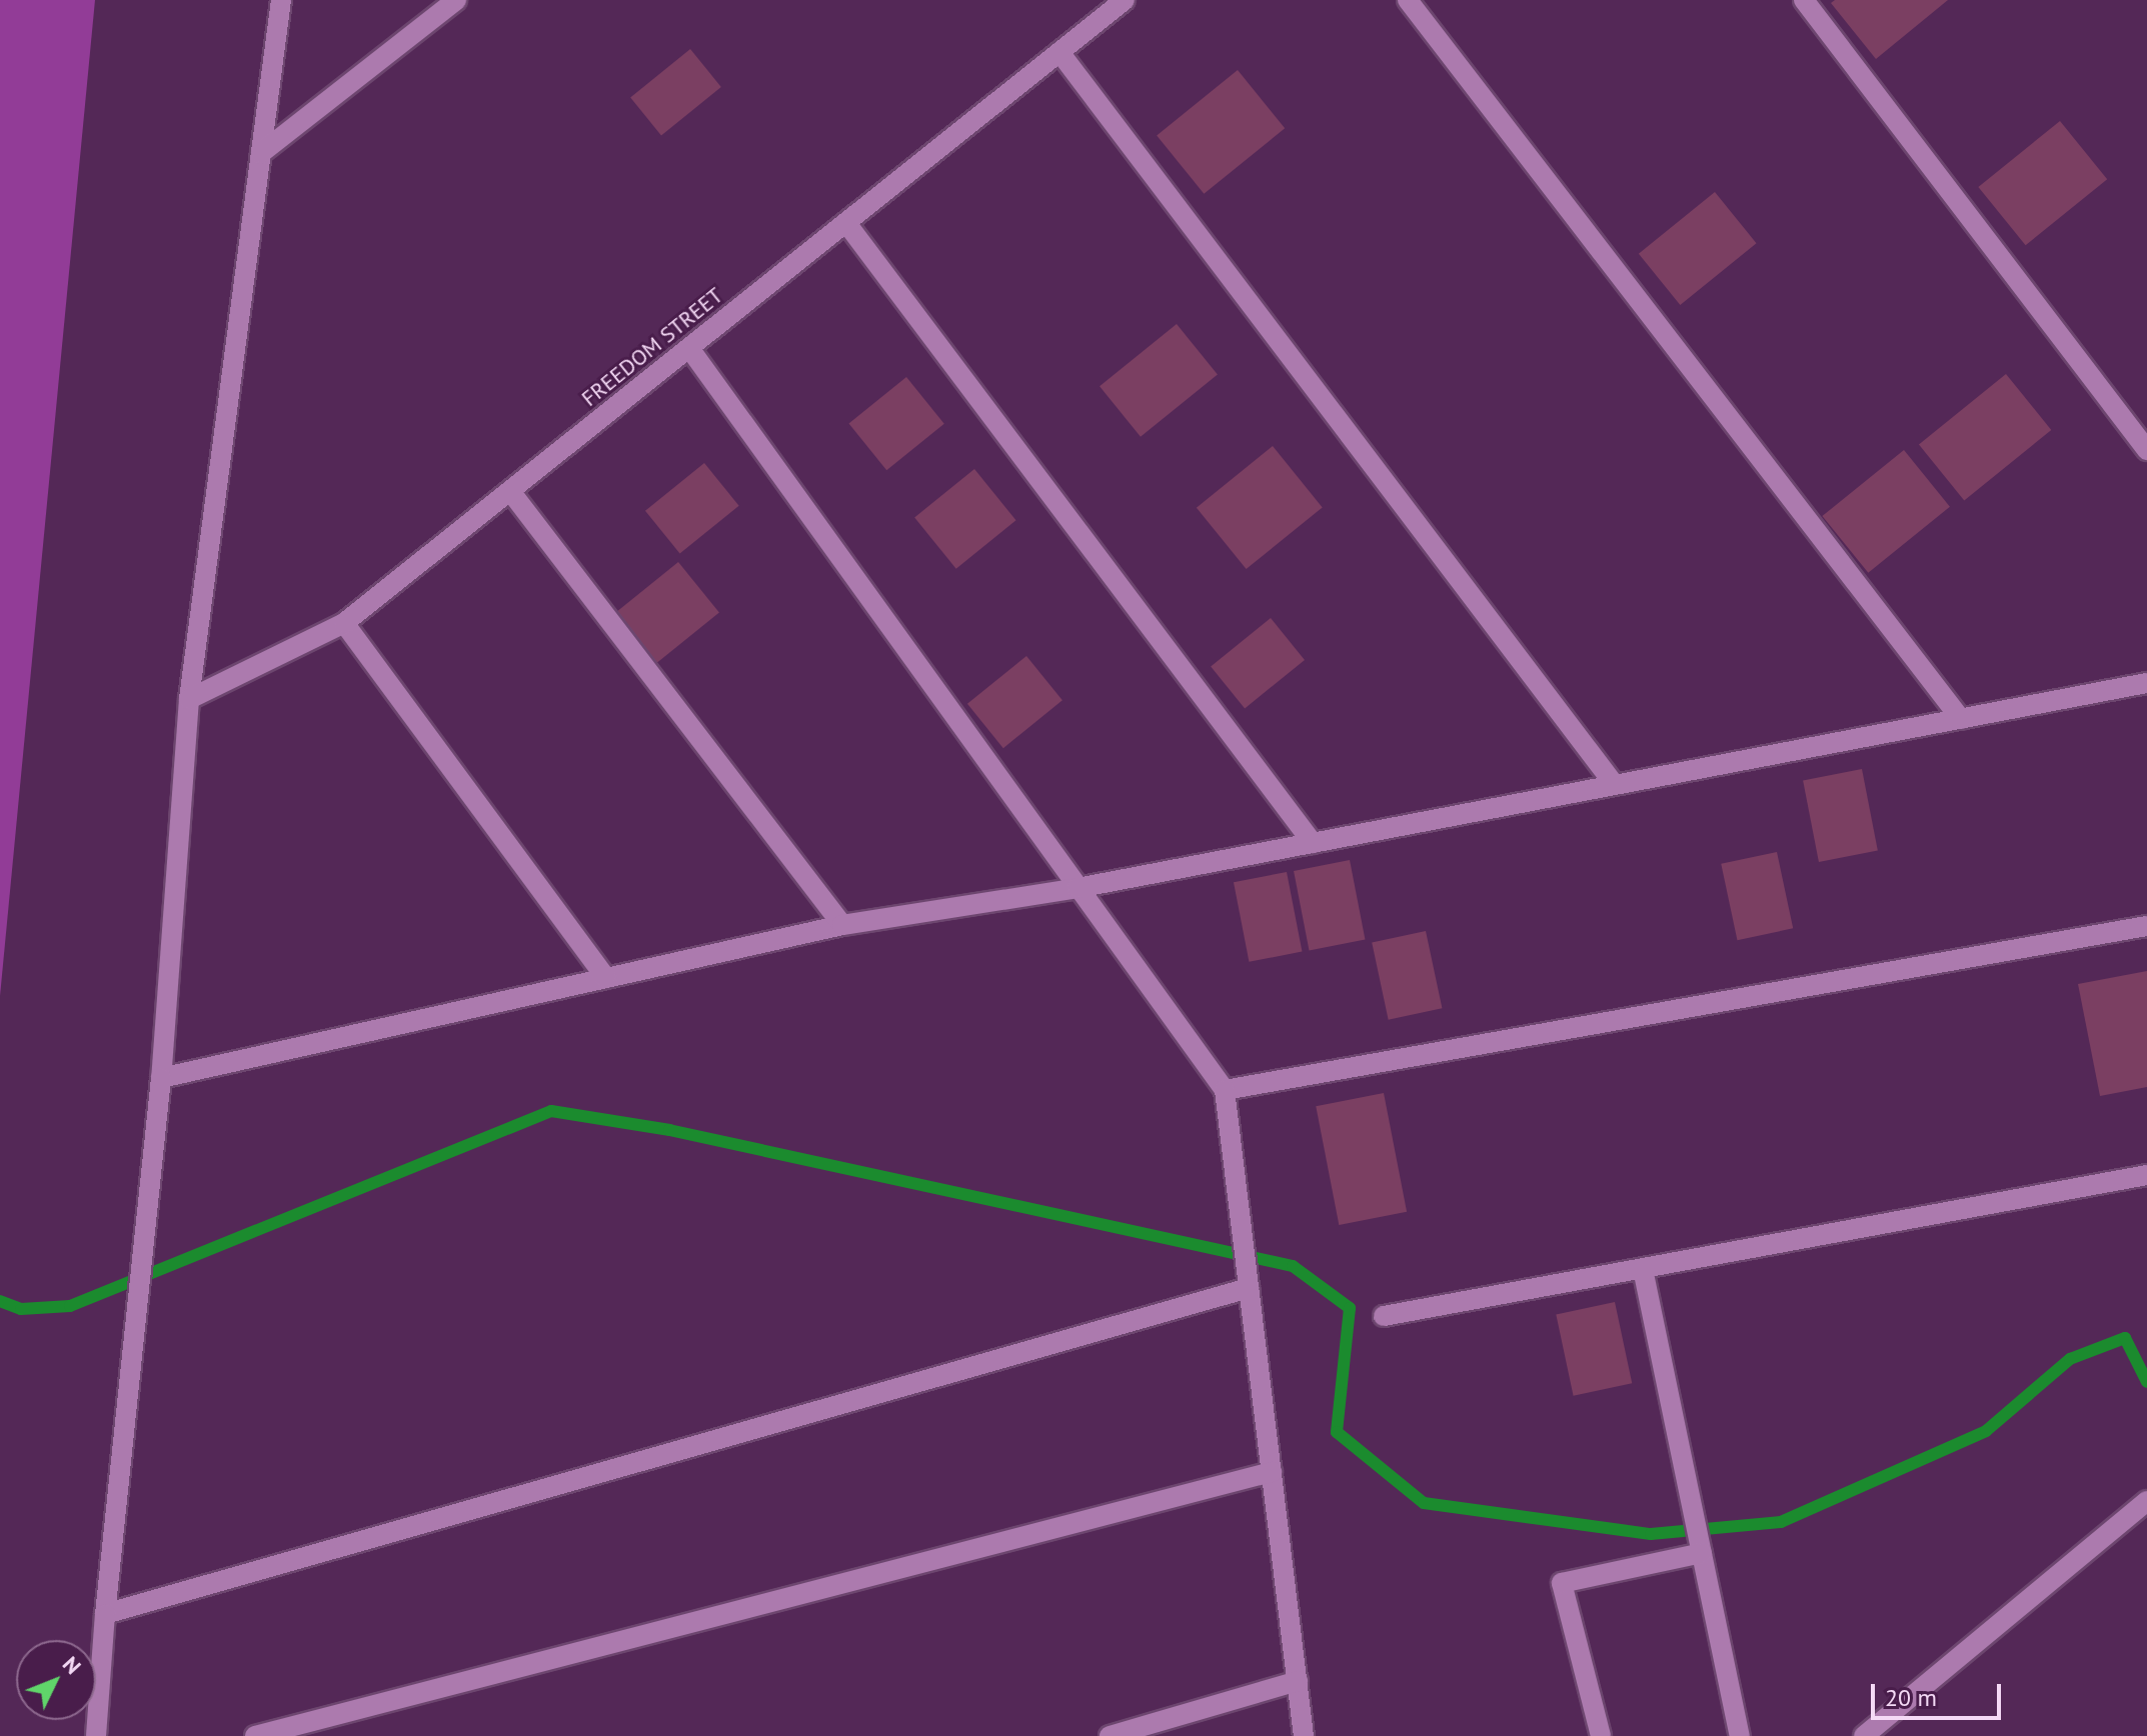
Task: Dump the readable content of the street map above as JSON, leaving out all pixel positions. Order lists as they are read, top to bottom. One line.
{"streets":{"street":["FREEDOM STREET"]},"scale_bar":"20 m","north":"top right"}
